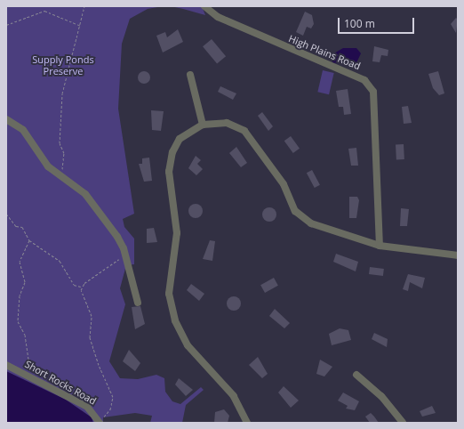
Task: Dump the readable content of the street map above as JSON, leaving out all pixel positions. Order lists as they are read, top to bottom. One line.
{"streets":{"street":["High Plains Road","Short Rocks Road"]},"parks":["Supply Ponds Preserve"],"scale_bar":"100 m"}
